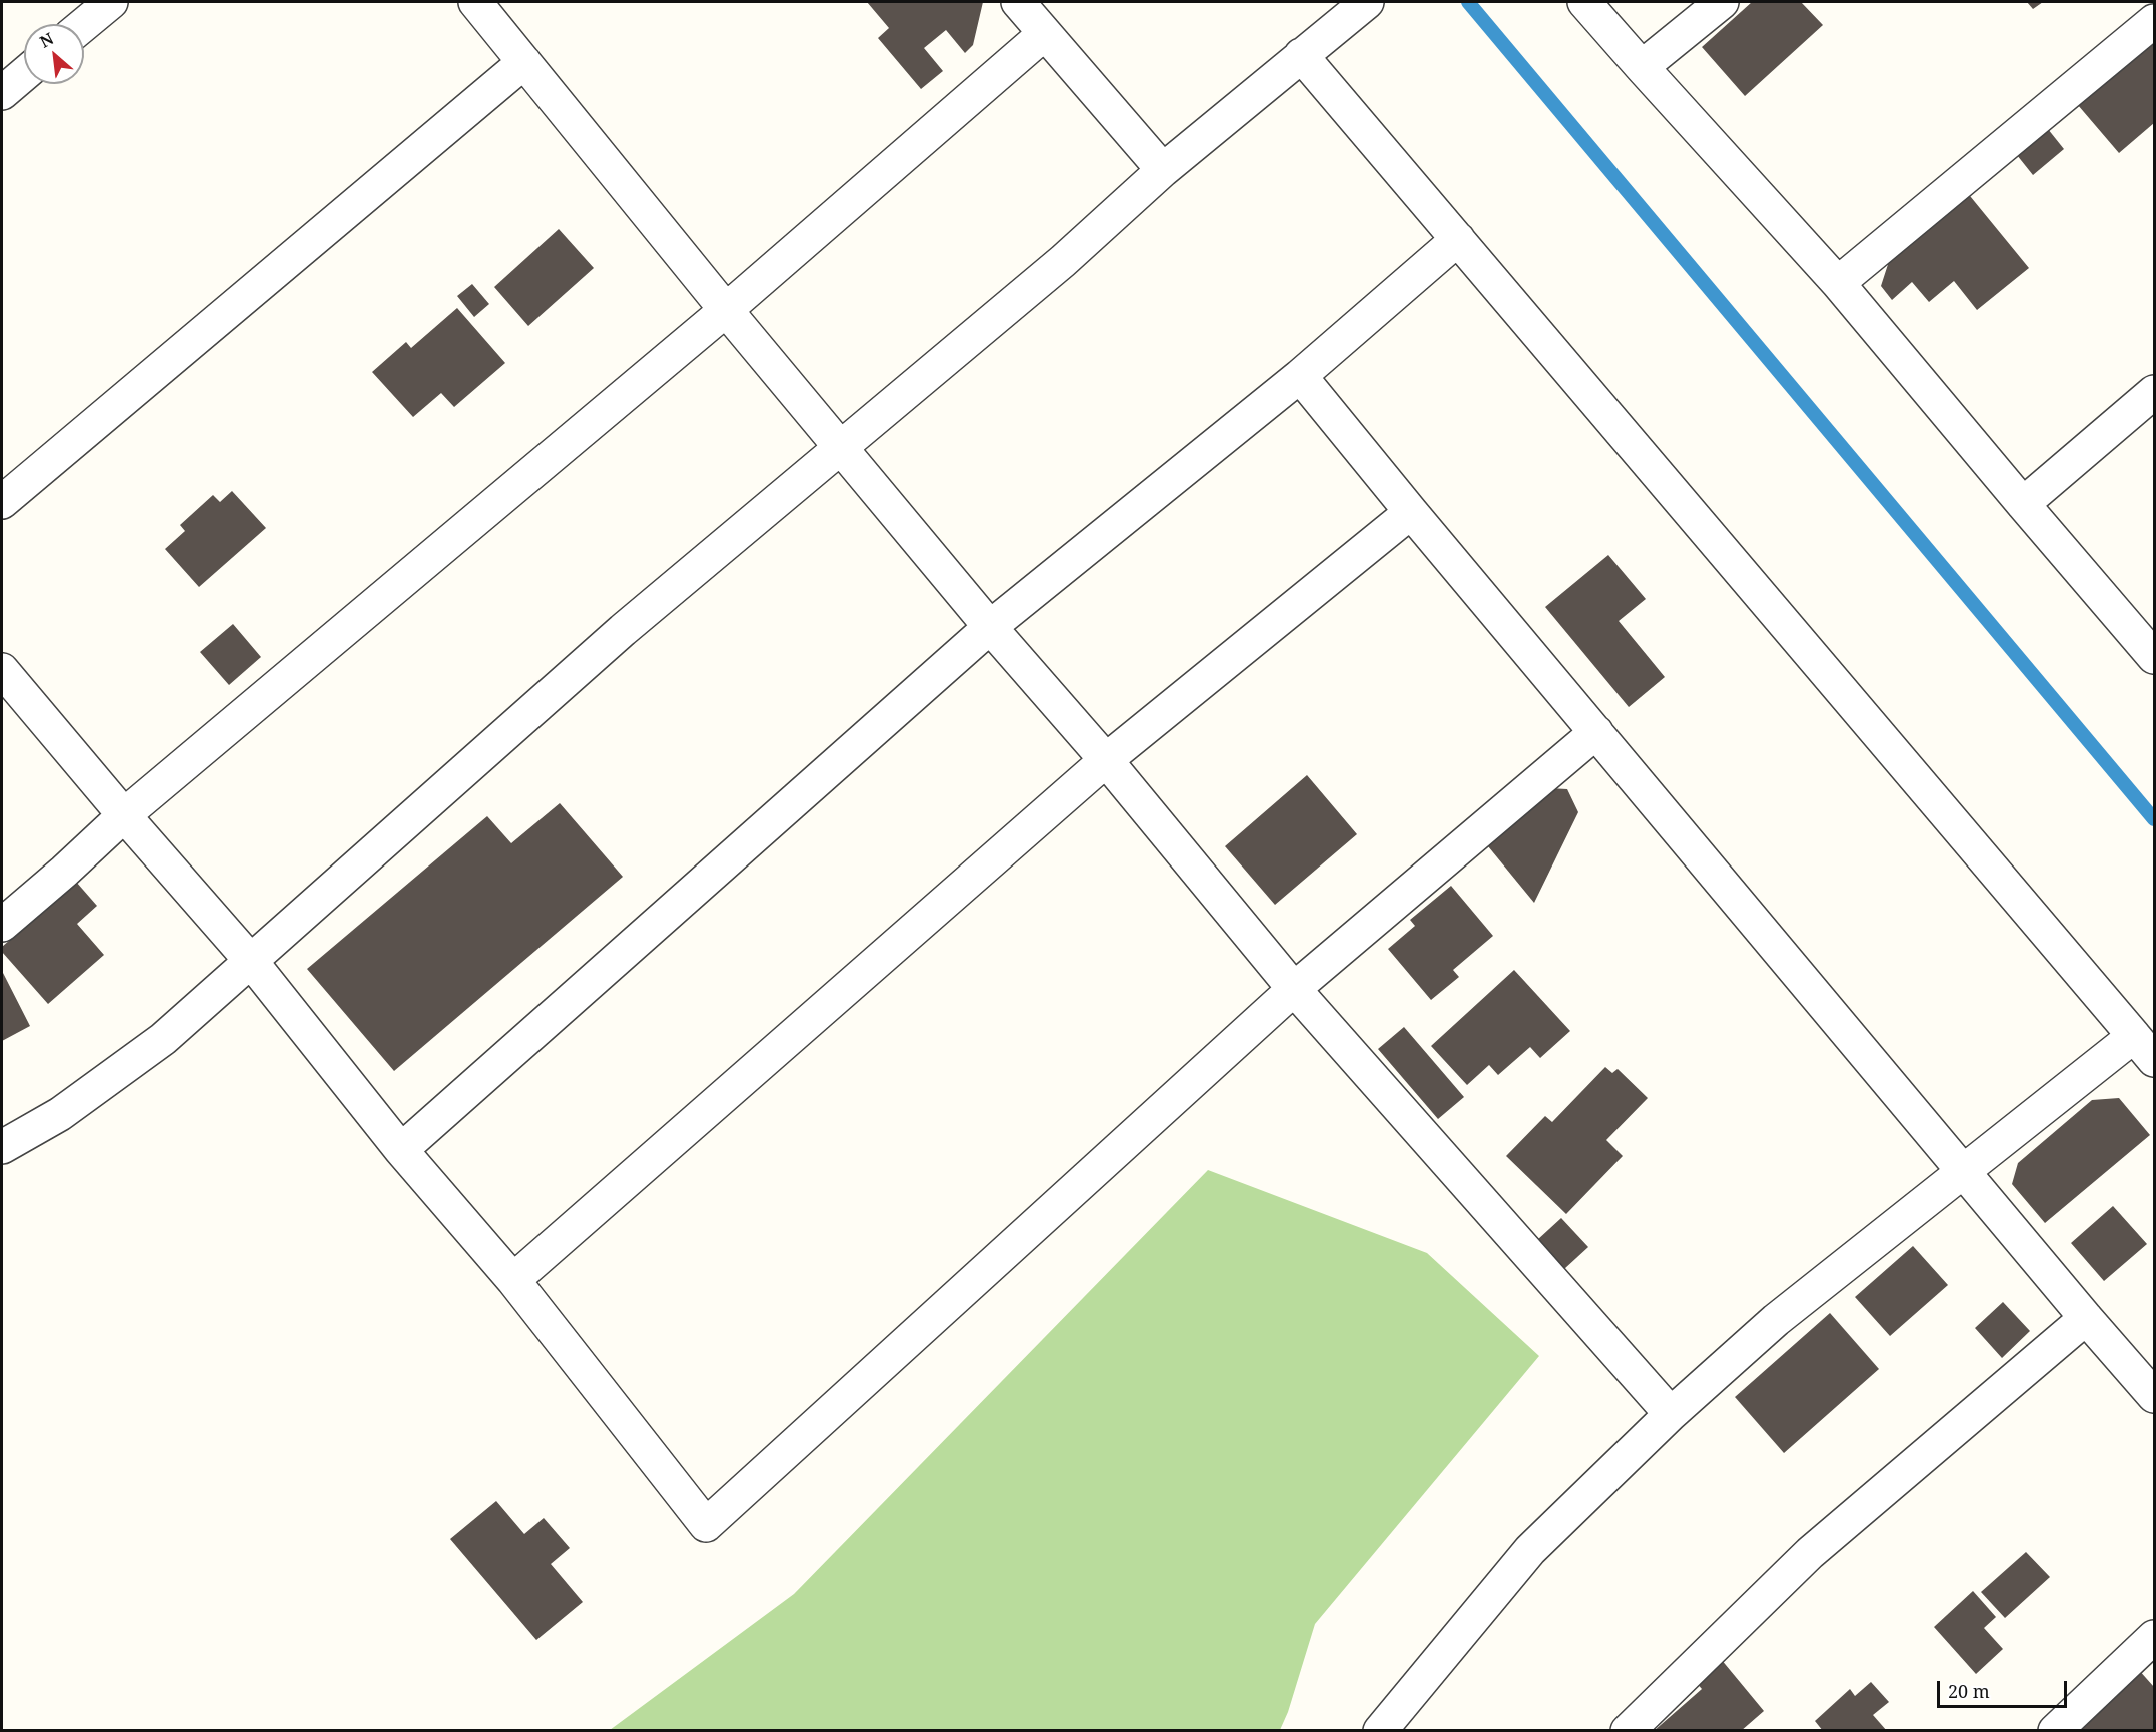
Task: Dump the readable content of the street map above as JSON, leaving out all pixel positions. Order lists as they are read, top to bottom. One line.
{"scale_bar":"20 m","north":"top left"}
